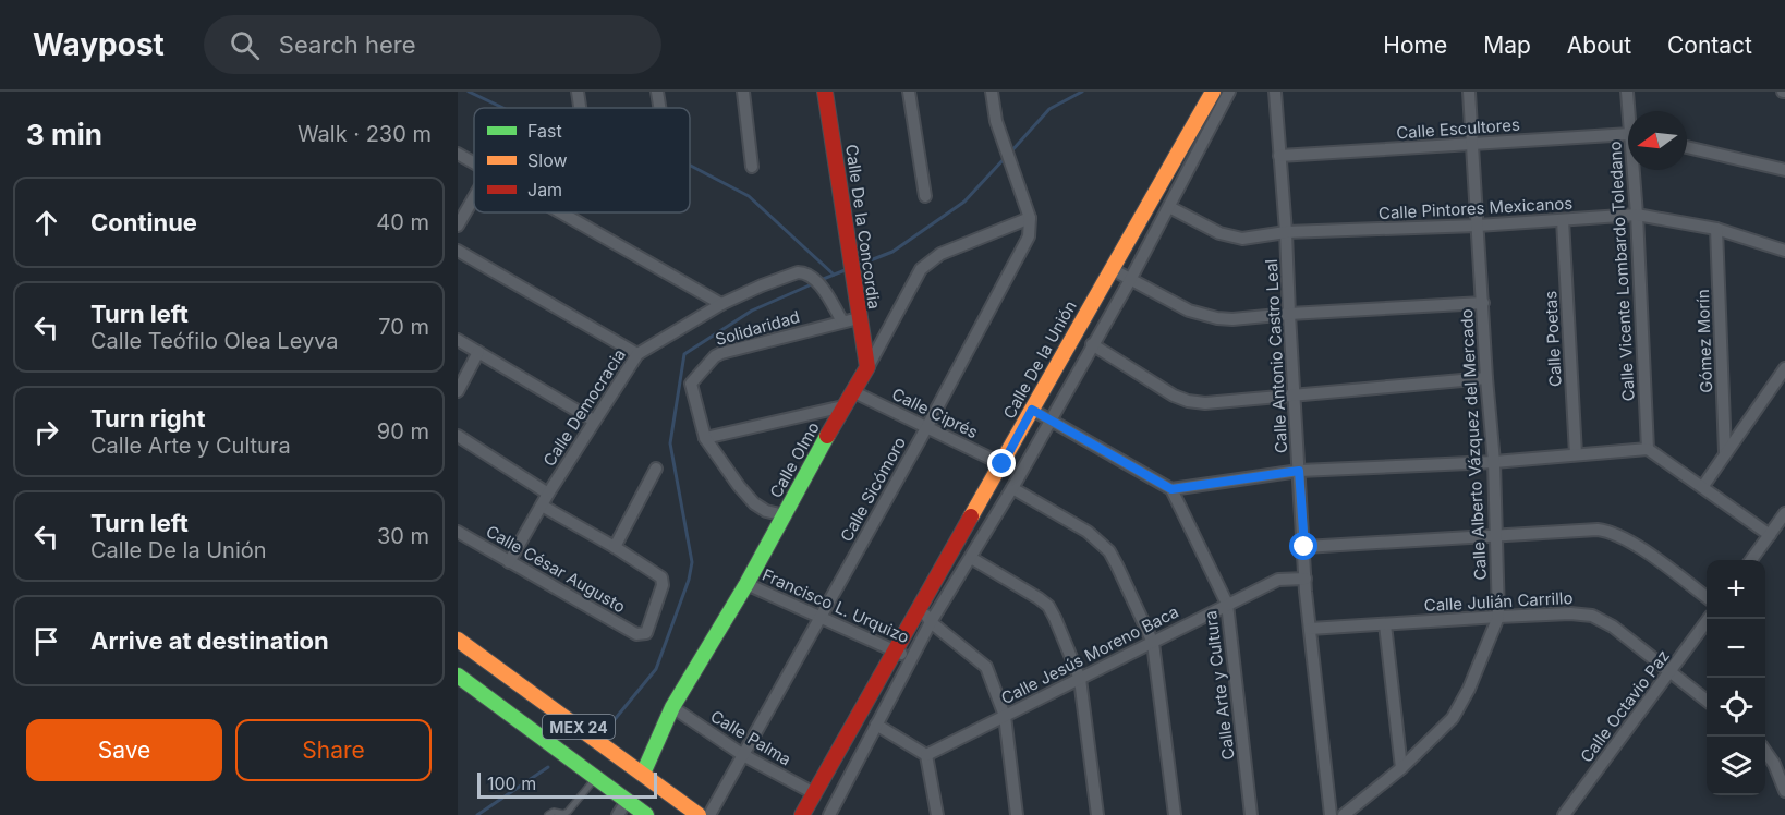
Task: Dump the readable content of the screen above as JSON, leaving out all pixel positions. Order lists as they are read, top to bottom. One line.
{"streets":{"street":["Calle Escultores","Calle Pintores Mexicanos","Calle De la Concordia","Calle Vicente Lombardo Toledano","Solidaridad","Calle Poetas","Gómez Morín","Calle Antonio Castro Leal","Calle De la Unión","Calle Democracia","Calle Ciprés","Calle Alberto Vázquez del Mercado","Calle Olmo","Calle Sicómoro","Calle César Augusto","Calle Julián Carrillo","Francisco L. Urquizo","Calle Jesús Moreno Baca","Calle Arte y Cultura","Calle Octavio Paz","MEX 24","Calle Palma"]},"crossings":[["Calle Escultores","Calle Antonio Castro Leal"],["Calle Escultores","Calle Alberto Vázquez del Mercado"],["Calle Pintores Mexicanos","Calle Vicente Lombardo Toledano"],["Calle Pintores Mexicanos","Calle Poetas"],["Calle Pintores Mexicanos","Gómez Morín"],["Calle Pintores Mexicanos","Calle Antonio Castro Leal"],["Calle Pintores Mexicanos","Calle Alberto Vázquez del Mercado"],["Calle De la Concordia","Solidaridad"],["Calle De la Concordia","Calle Olmo"],["Solidaridad","Calle Democracia"],["Solidaridad","Calle Olmo"],["Calle Antonio Castro Leal","Calle Julián Carrillo"],["Calle Antonio Castro Leal","Calle Jesús Moreno Baca"],["Calle De la Unión","Calle Ciprés"],["Calle De la Unión","Francisco L. Urquizo"],["Calle De la Unión","Calle Palma"],["Calle Democracia","Calle César Augusto"],["Calle Ciprés","Calle Olmo"],["Calle Ciprés","Calle Sicómoro"],["Calle Alberto Vázquez del Mercado","Calle Julián Carrillo"],["Calle Olmo","Calle Sicómoro"],["Calle Olmo","Francisco L. Urquizo"],["Calle Olmo","MEX 24"],["Calle Olmo","Calle Palma"],["Calle Sicómoro","Francisco L. Urquizo"],["Calle Sicómoro","Calle Palma"],["Calle Julián Carrillo","Calle Octavio Paz"],["Calle Jesús Moreno Baca","Calle Arte y Cultura"]],"legend":["Fast","Slow","Jam"],"scale_bar":"100 m","north":"left","page":{"header":"Waypost","search":"Search here","nav":["Home","Map","About","Contact"],"heading":["3 min","Walk · 230 m"],"list":[["Continue","40 m"],["Turn left","Calle Teófilo Olea Leyva","70 m"],["Turn right","Calle Arte y Cultura","90 m"],["Turn left","Calle De la Unión","30 m"],"Arrive at destination"],"map_buttons":["+","−"],"buttons":["Save","Share"],"scale":"100 m"}}
